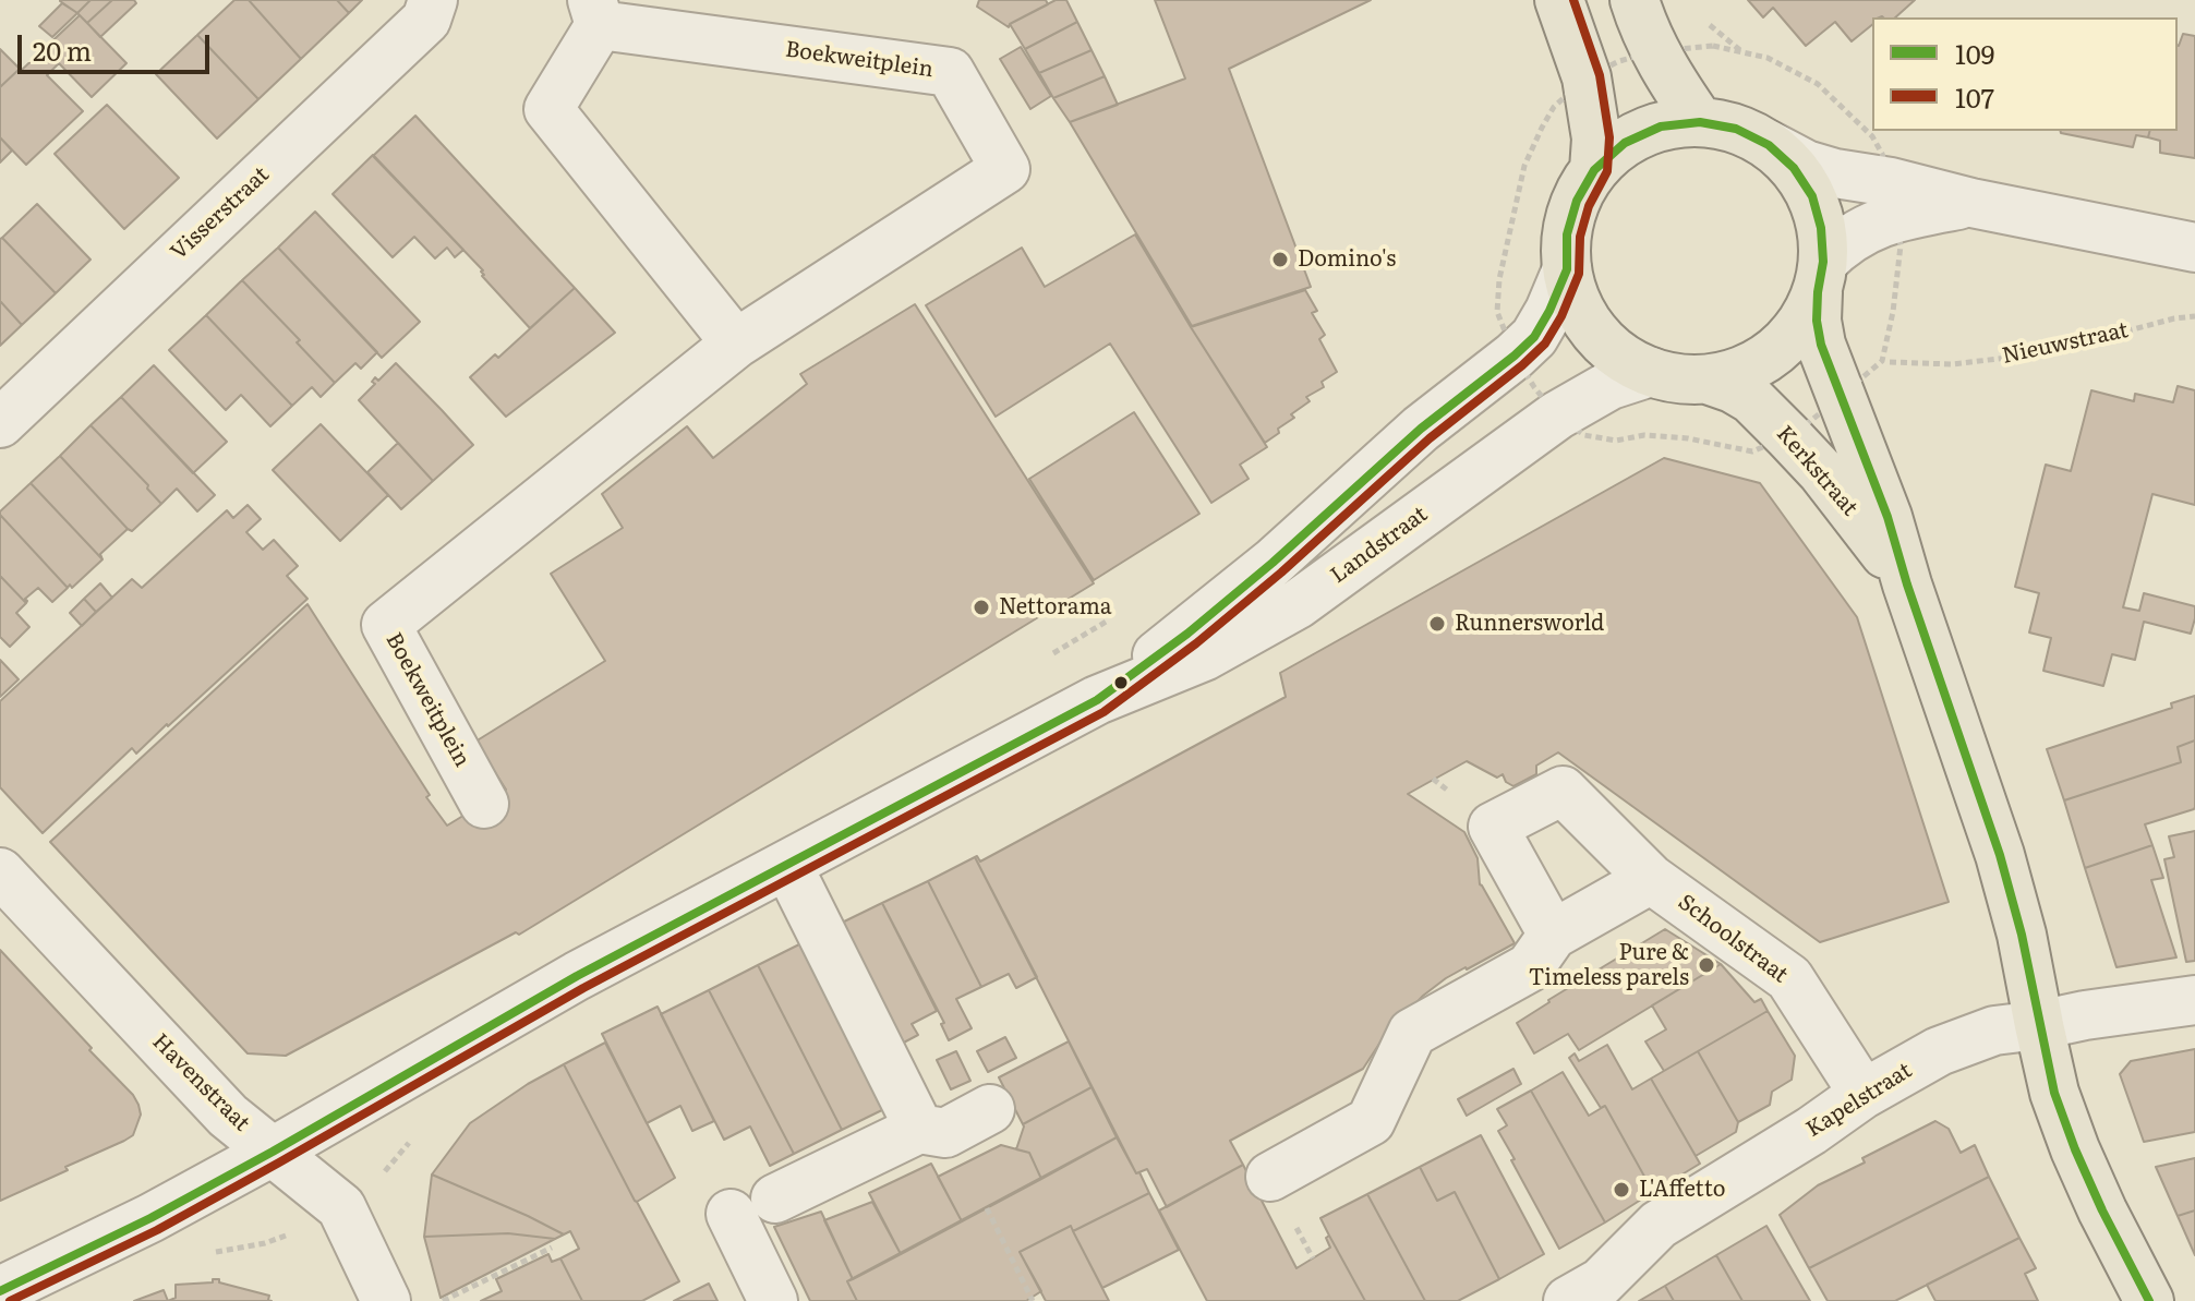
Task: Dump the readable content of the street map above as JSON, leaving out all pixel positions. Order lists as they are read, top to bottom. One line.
{"streets":{"main road":["Kerkstraat"],"street":["Boekweitplein","Visserstraat","Landstraat","Schoolstraat","Havenstraat","Kapelstraat"],"path":["Nieuwstraat"]},"crossings":[["Kerkstraat","Landstraat"],["Kerkstraat","Kapelstraat"],["Landstraat","Havenstraat"],["Schoolstraat","Kapelstraat"]],"places":["Domino's","Nettorama","Runnersworld","Pure & Timeless parels","L'Affetto"],"lines":["transit line 107","transit line 109"],"legend":["109","107"],"scale_bar":"20 m"}
